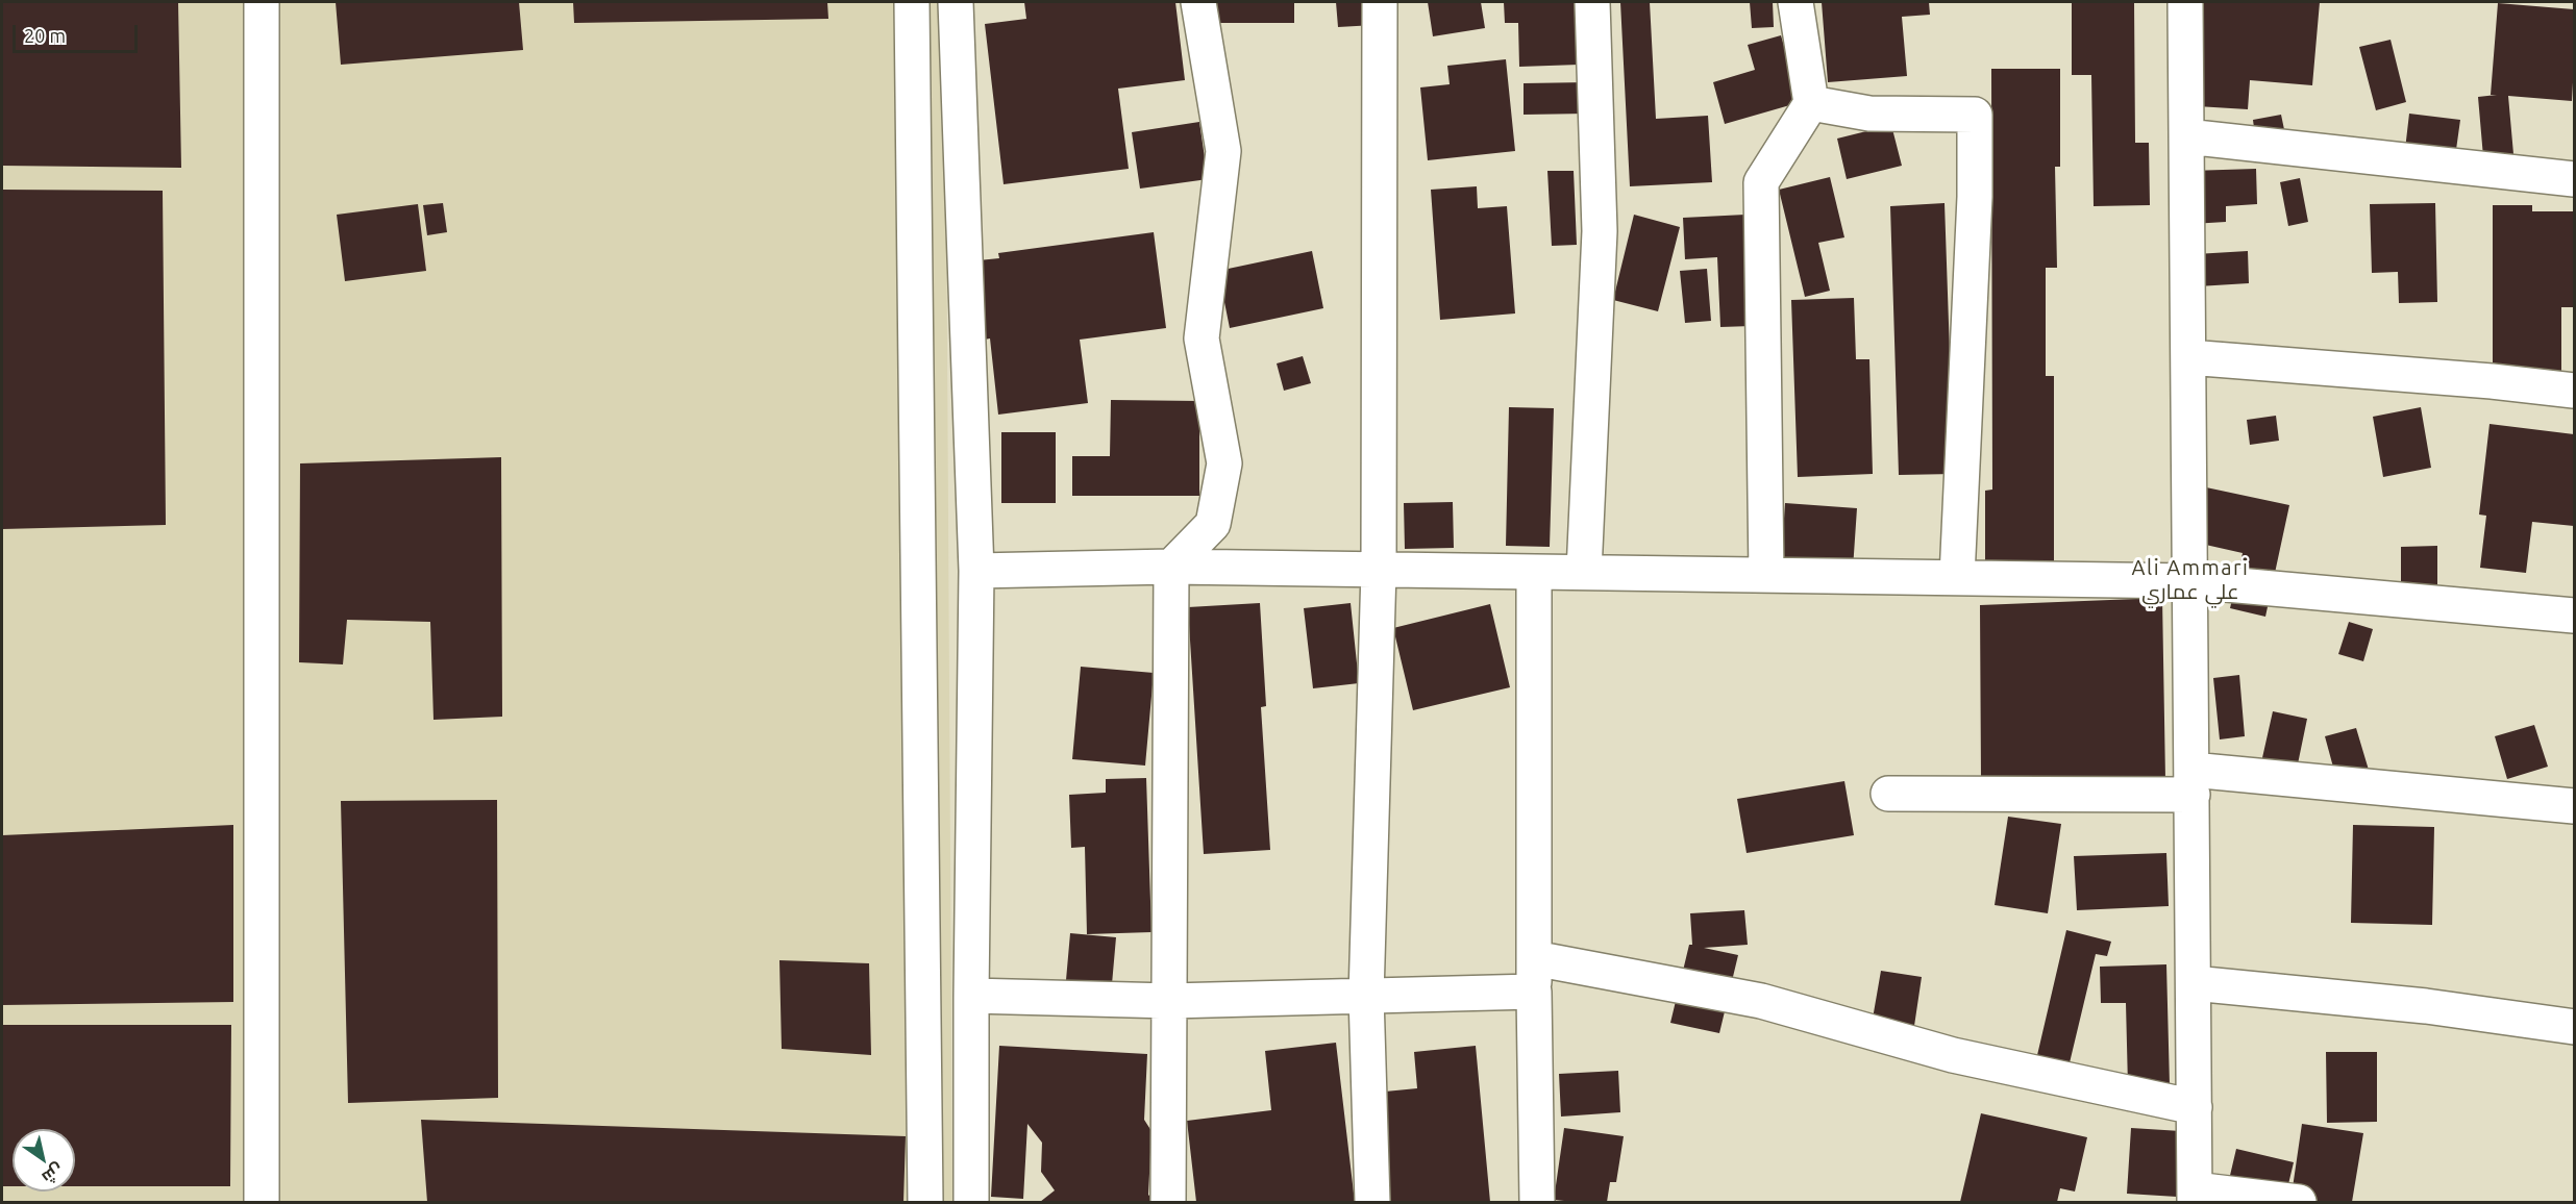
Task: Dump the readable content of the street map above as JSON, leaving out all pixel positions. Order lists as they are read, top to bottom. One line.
{"districts":["Ali Ammari علي عماري"],"scale_bar":"20 m","north":"bottom right"}
